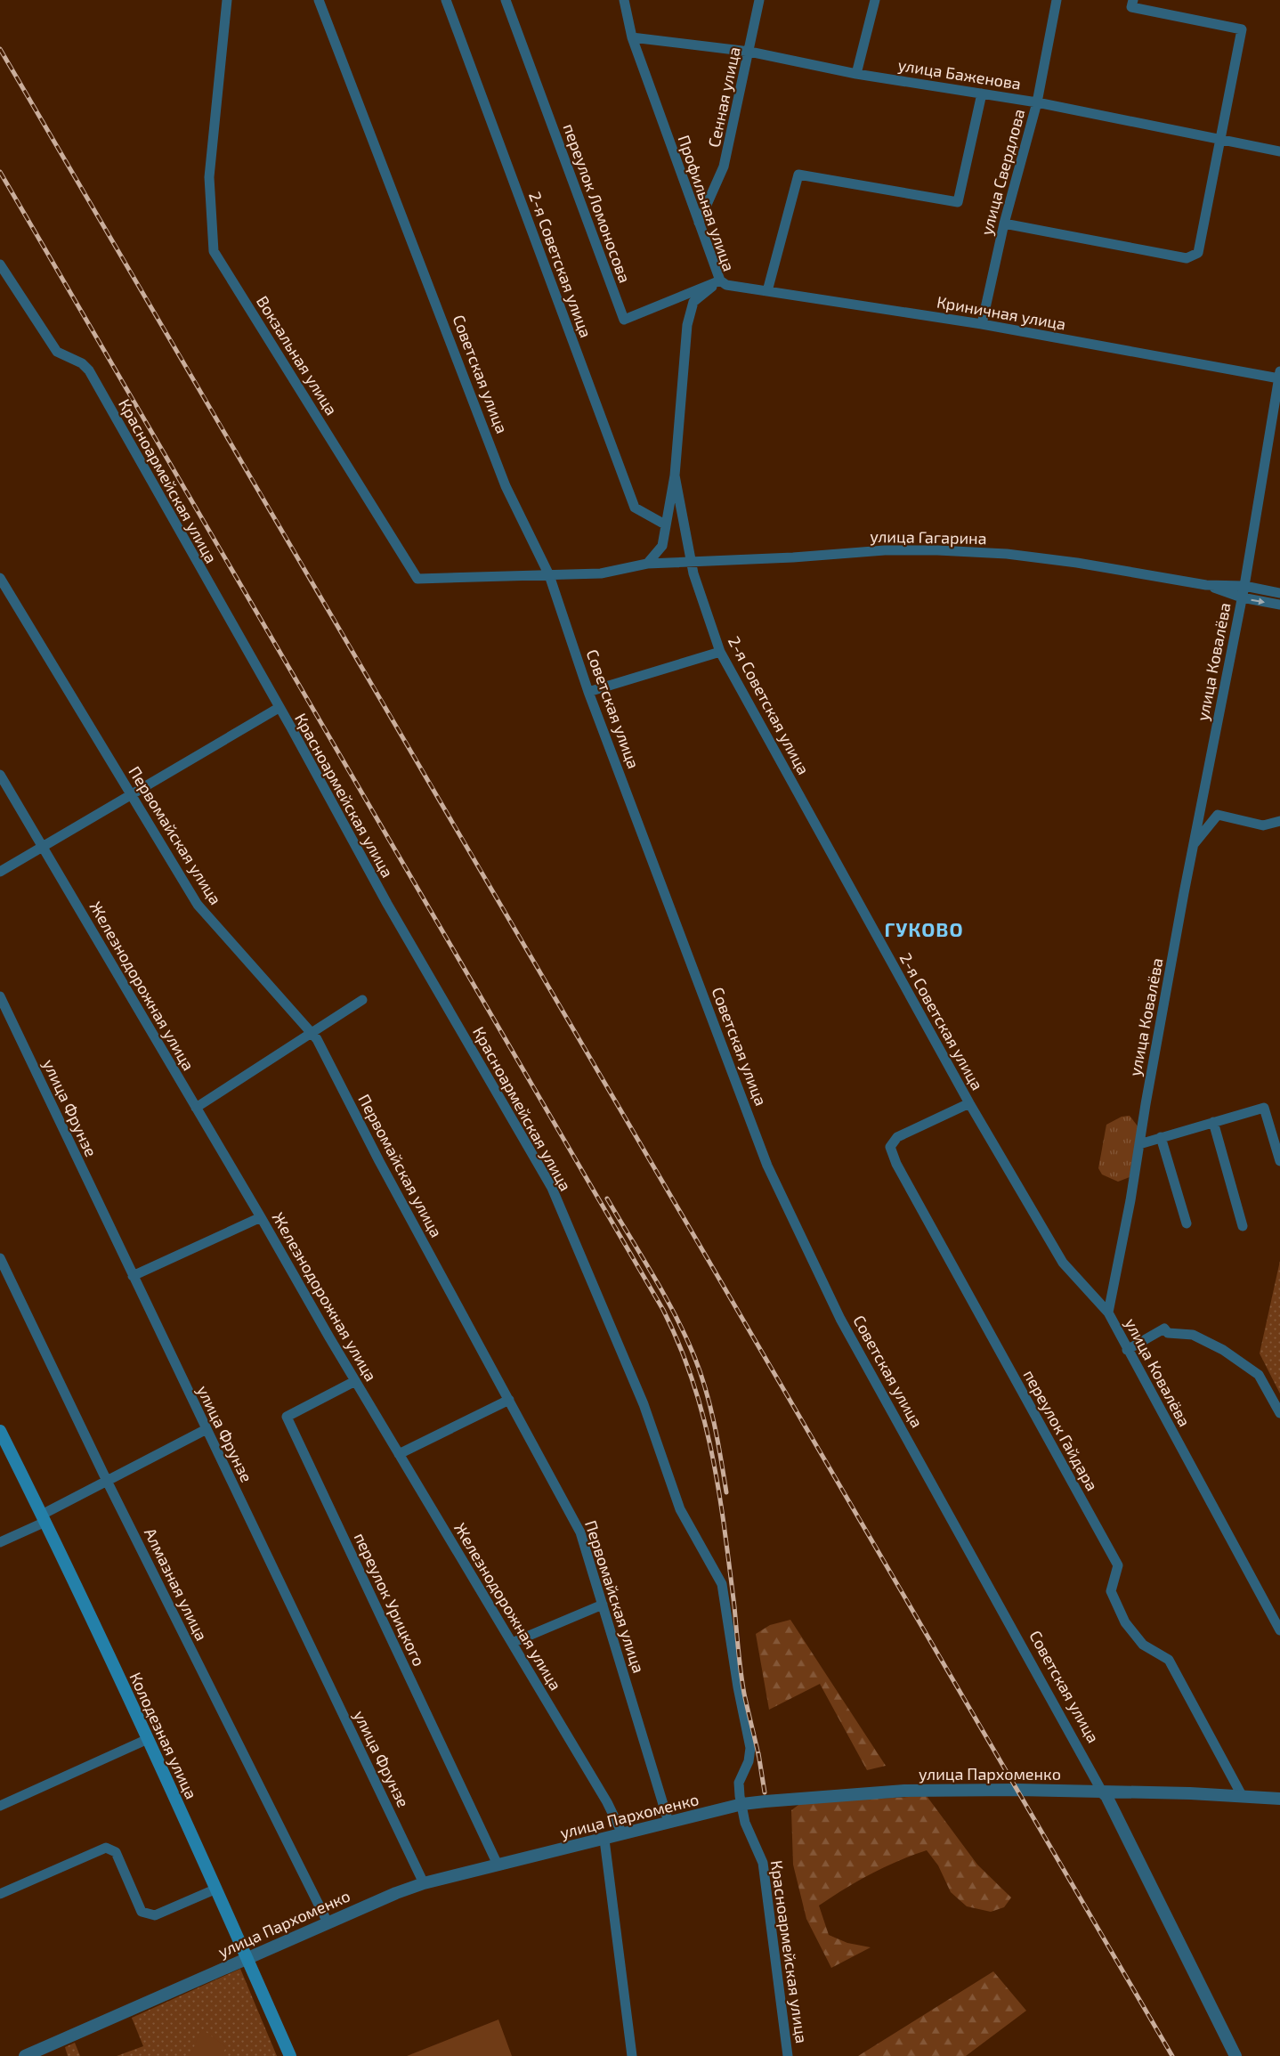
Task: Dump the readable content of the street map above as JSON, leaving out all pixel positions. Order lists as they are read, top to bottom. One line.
{"streets":{"main road":["Колодезная улица"],"street":["улица Баженова","Сенная улица","улица Свердлова","переулок Ломоносова","Профильная улица","2-я Советская улица","Криничная улица","Вокзальная улица","Советская улица","Красноармейская улица","улица Гагарина","улица Ковалёва","Первомайская улица","Железнодорожная улица","улица Фрунзе","переулок Гайдара","Алмазная улица","переулок Урицкого","улица Пархоменко"]},"crossings":[["улица Баженова","Сенная улица"],["улица Баженова","улица Свердлова"],["улица Баженова","Профильная улица"],["Сенная улица","Профильная улица"],["улица Свердлова","Криничная улица"],["переулок Ломоносова","Профильная улица"],["переулок Ломоносова","Криничная улица"],["Профильная улица","2-я Советская улица"],["Профильная улица","Криничная улица"],["Профильная улица","улица Гагарина"],["2-я Советская улица","улица Гагарина"],["2-я Советская улица","улица Ковалёва"],["2-я Советская улица","переулок Гайдара"],["Криничная улица","улица Ковалёва"],["Вокзальная улица","Советская улица"],["Вокзальная улица","улица Гагарина"],["Советская улица","улица Гагарина"],["Советская улица","улица Пархоменко"],["Красноармейская улица","улица Пархоменко"],["улица Гагарина","улица Ковалёва"],["Первомайская улица","улица Пархоменко"],["Железнодорожная улица","переулок Урицкого"],["Железнодорожная улица","улица Пархоменко"],["улица Фрунзе","улица Пархоменко"],["переулок Гайдара","улица Пархоменко"],["Алмазная улица","улица Пархоменко"],["переулок Урицкого","улица Пархоменко"],["Колодезная улица","улица Пархоменко"]],"districts":["ГУКОВО"]}
